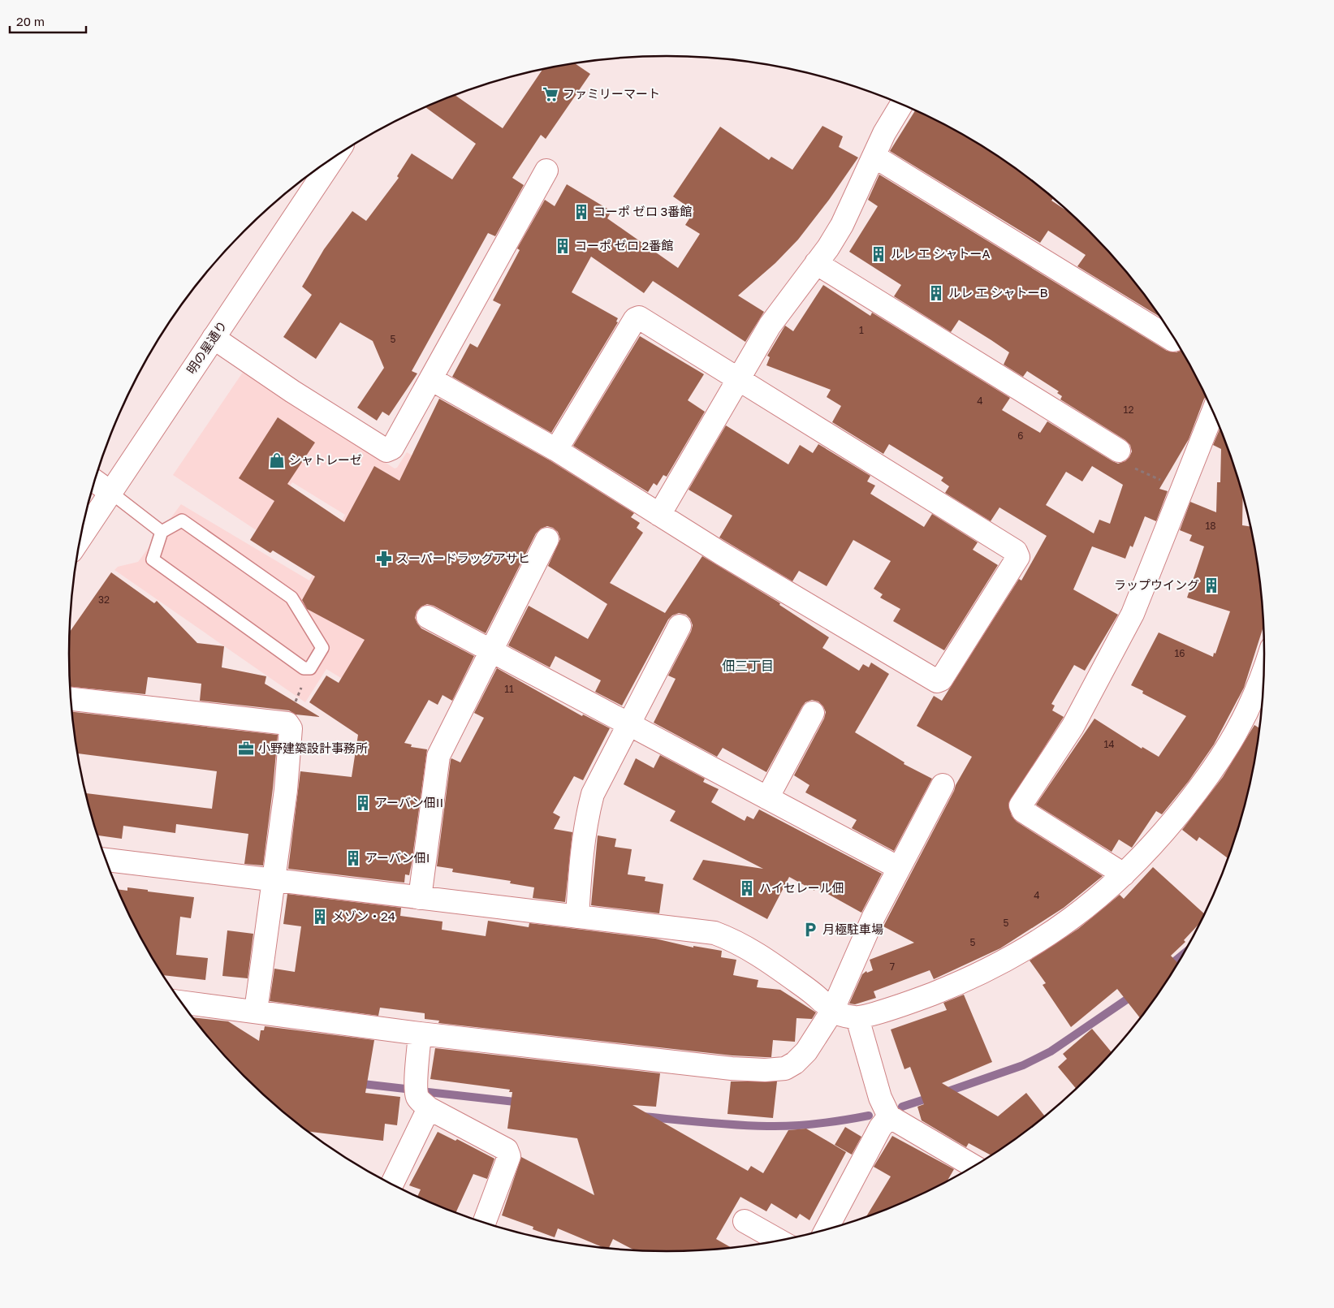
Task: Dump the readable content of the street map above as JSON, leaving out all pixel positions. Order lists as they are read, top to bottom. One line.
{"streets":{"street":["明の星通り"]},"districts":["佃三丁目"],"places":{"supermarket":["ファミリーマート"],"building":["コーポ ゼロ 3番館","コーポ ゼロ 2番館","ルレ エ シャトーA","ルレ エ シャトーB","ラップウイング","アーバン佃II","アーバン佃I","ハイセレール佃","メゾン・24"],"shop":["シャトレーゼ"],"pharmacy":["スーパードラッグアサヒ"],"office":["小野建築設計事務所"],"parking":["月極駐車場"]},"house_numbers":["1","5","4","12","6","18","32","16","11","14","4","5","5","7"],"scale_bar":"20 m"}
